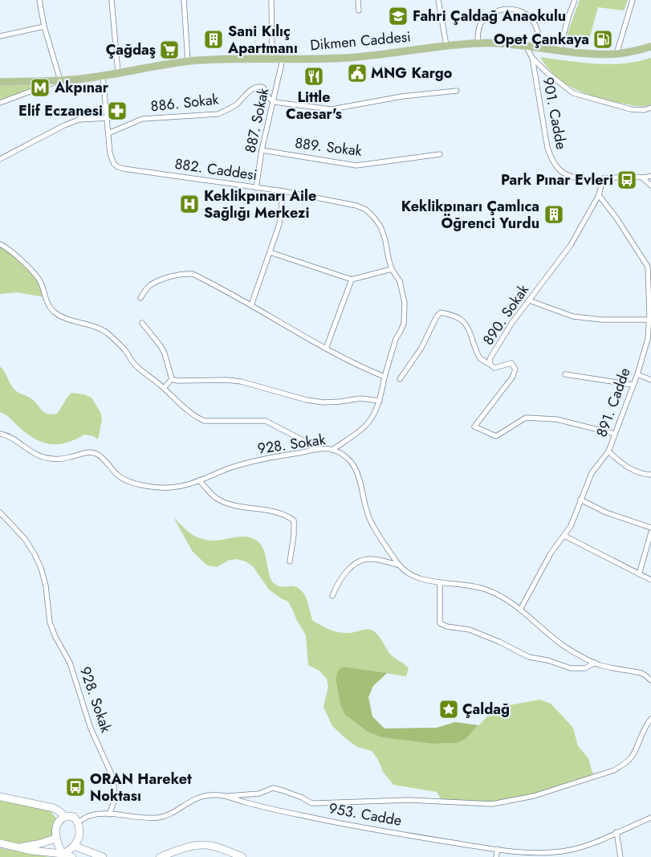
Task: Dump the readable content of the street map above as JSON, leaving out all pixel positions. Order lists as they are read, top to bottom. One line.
{"streets":{"main road":["Dikmen Caddesi"],"street":["886. Sokak","901. Cadde","887. Sokak","889. Sokak","882. Caddesi","890. Sokak","891. Cadde","928. Sokak","953. Cadde"]},"crossings":[["Dikmen Caddesi","901. Cadde"],["Dikmen Caddesi","887. Sokak"],["Dikmen Caddesi","882. Caddesi"],["886. Sokak","887. Sokak"],["886. Sokak","882. Caddesi"],["901. Cadde","890. Sokak"],["887. Sokak","889. Sokak"],["887. Sokak","882. Caddesi"],["882. Caddesi","928. Sokak"],["890. Sokak","891. Cadde"],["891. Cadde","928. Sokak"],["928. Sokak","953. Cadde"]],"places":{"school or university":["Fahri Çaldağ Anaokulu"],"building":["Sani Kılıç Apartmanı","Keklikpınarı Çamlıca Öğrenci Yurdu"],"fuel station":["Opet Çankaya"],"supermarket":["Çağdaş"],"public building":["MNG Kargo"],"restaurant":["Little Caesar's"],"metro station":["Akpınar"],"pharmacy":["Elif Eczanesi"],"bus stop":["Park Pınar Evleri","ORAN Hareket Noktası"],"hospital":["Keklikpınarı Aile Sağlığı Merkezi"],"place":["Çaldağ"]}}
